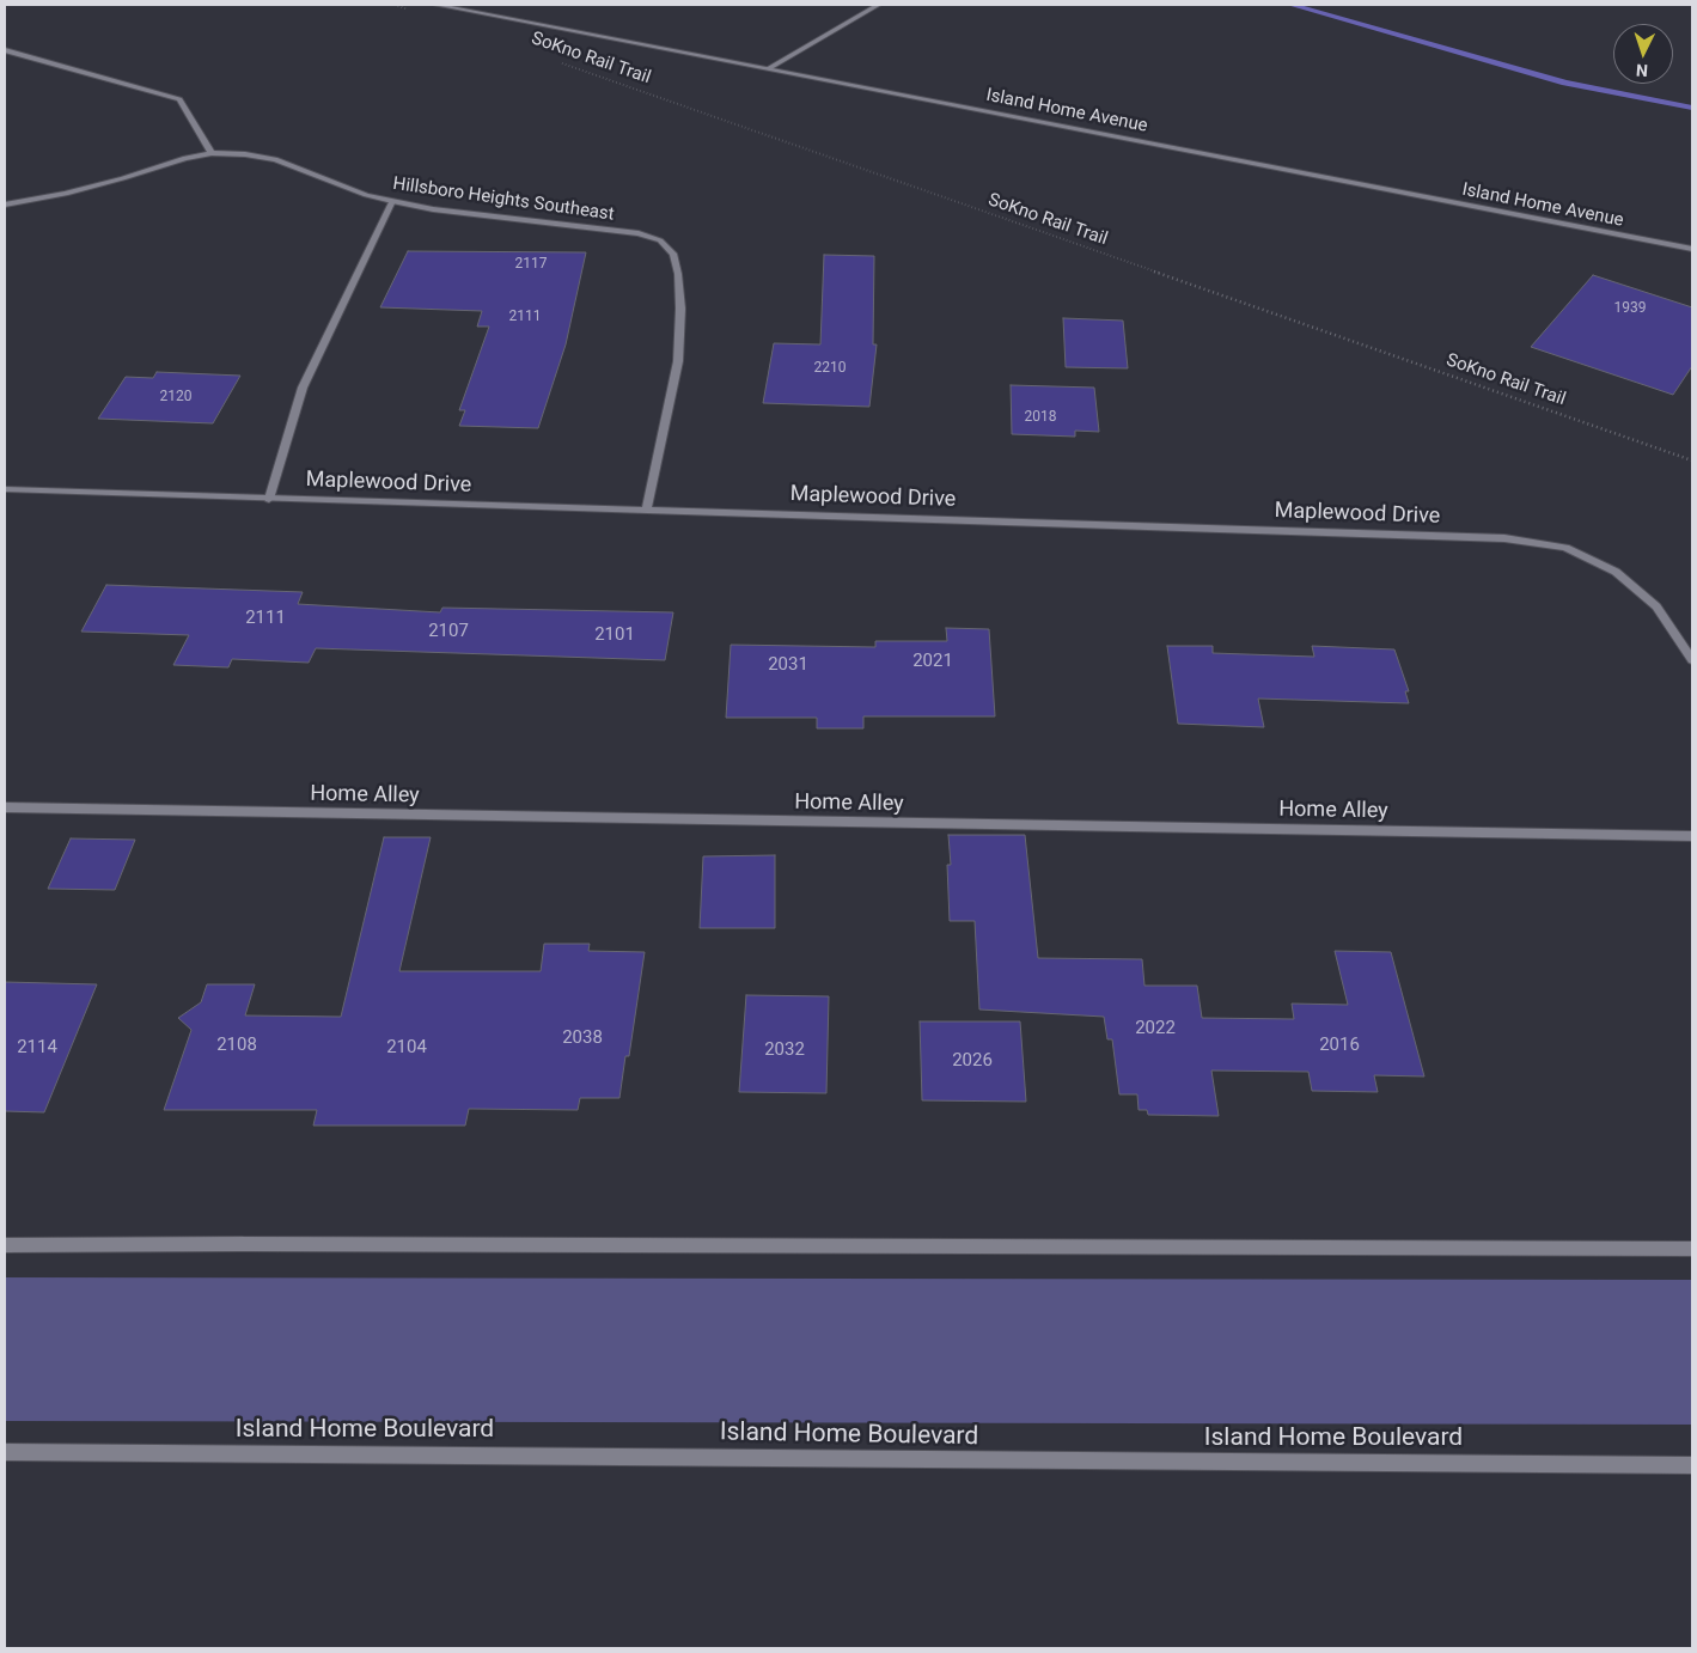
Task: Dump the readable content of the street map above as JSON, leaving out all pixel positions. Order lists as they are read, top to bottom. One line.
{"streets":{"street":["Island Home Avenue","Hillsboro Heights Southeast","Maplewood Drive","Home Alley","Island Home Boulevard"],"path":["SoKno Rail Trail"]},"crossings":[["Hillsboro Heights Southeast","Maplewood Drive"]],"house_numbers":["2117","1939","2111","2210","2120","2018","2111","2107","2101","2021","2031","2022","2038","2108","2016","2114","2104","2032","2026"],"north":"bottom"}
